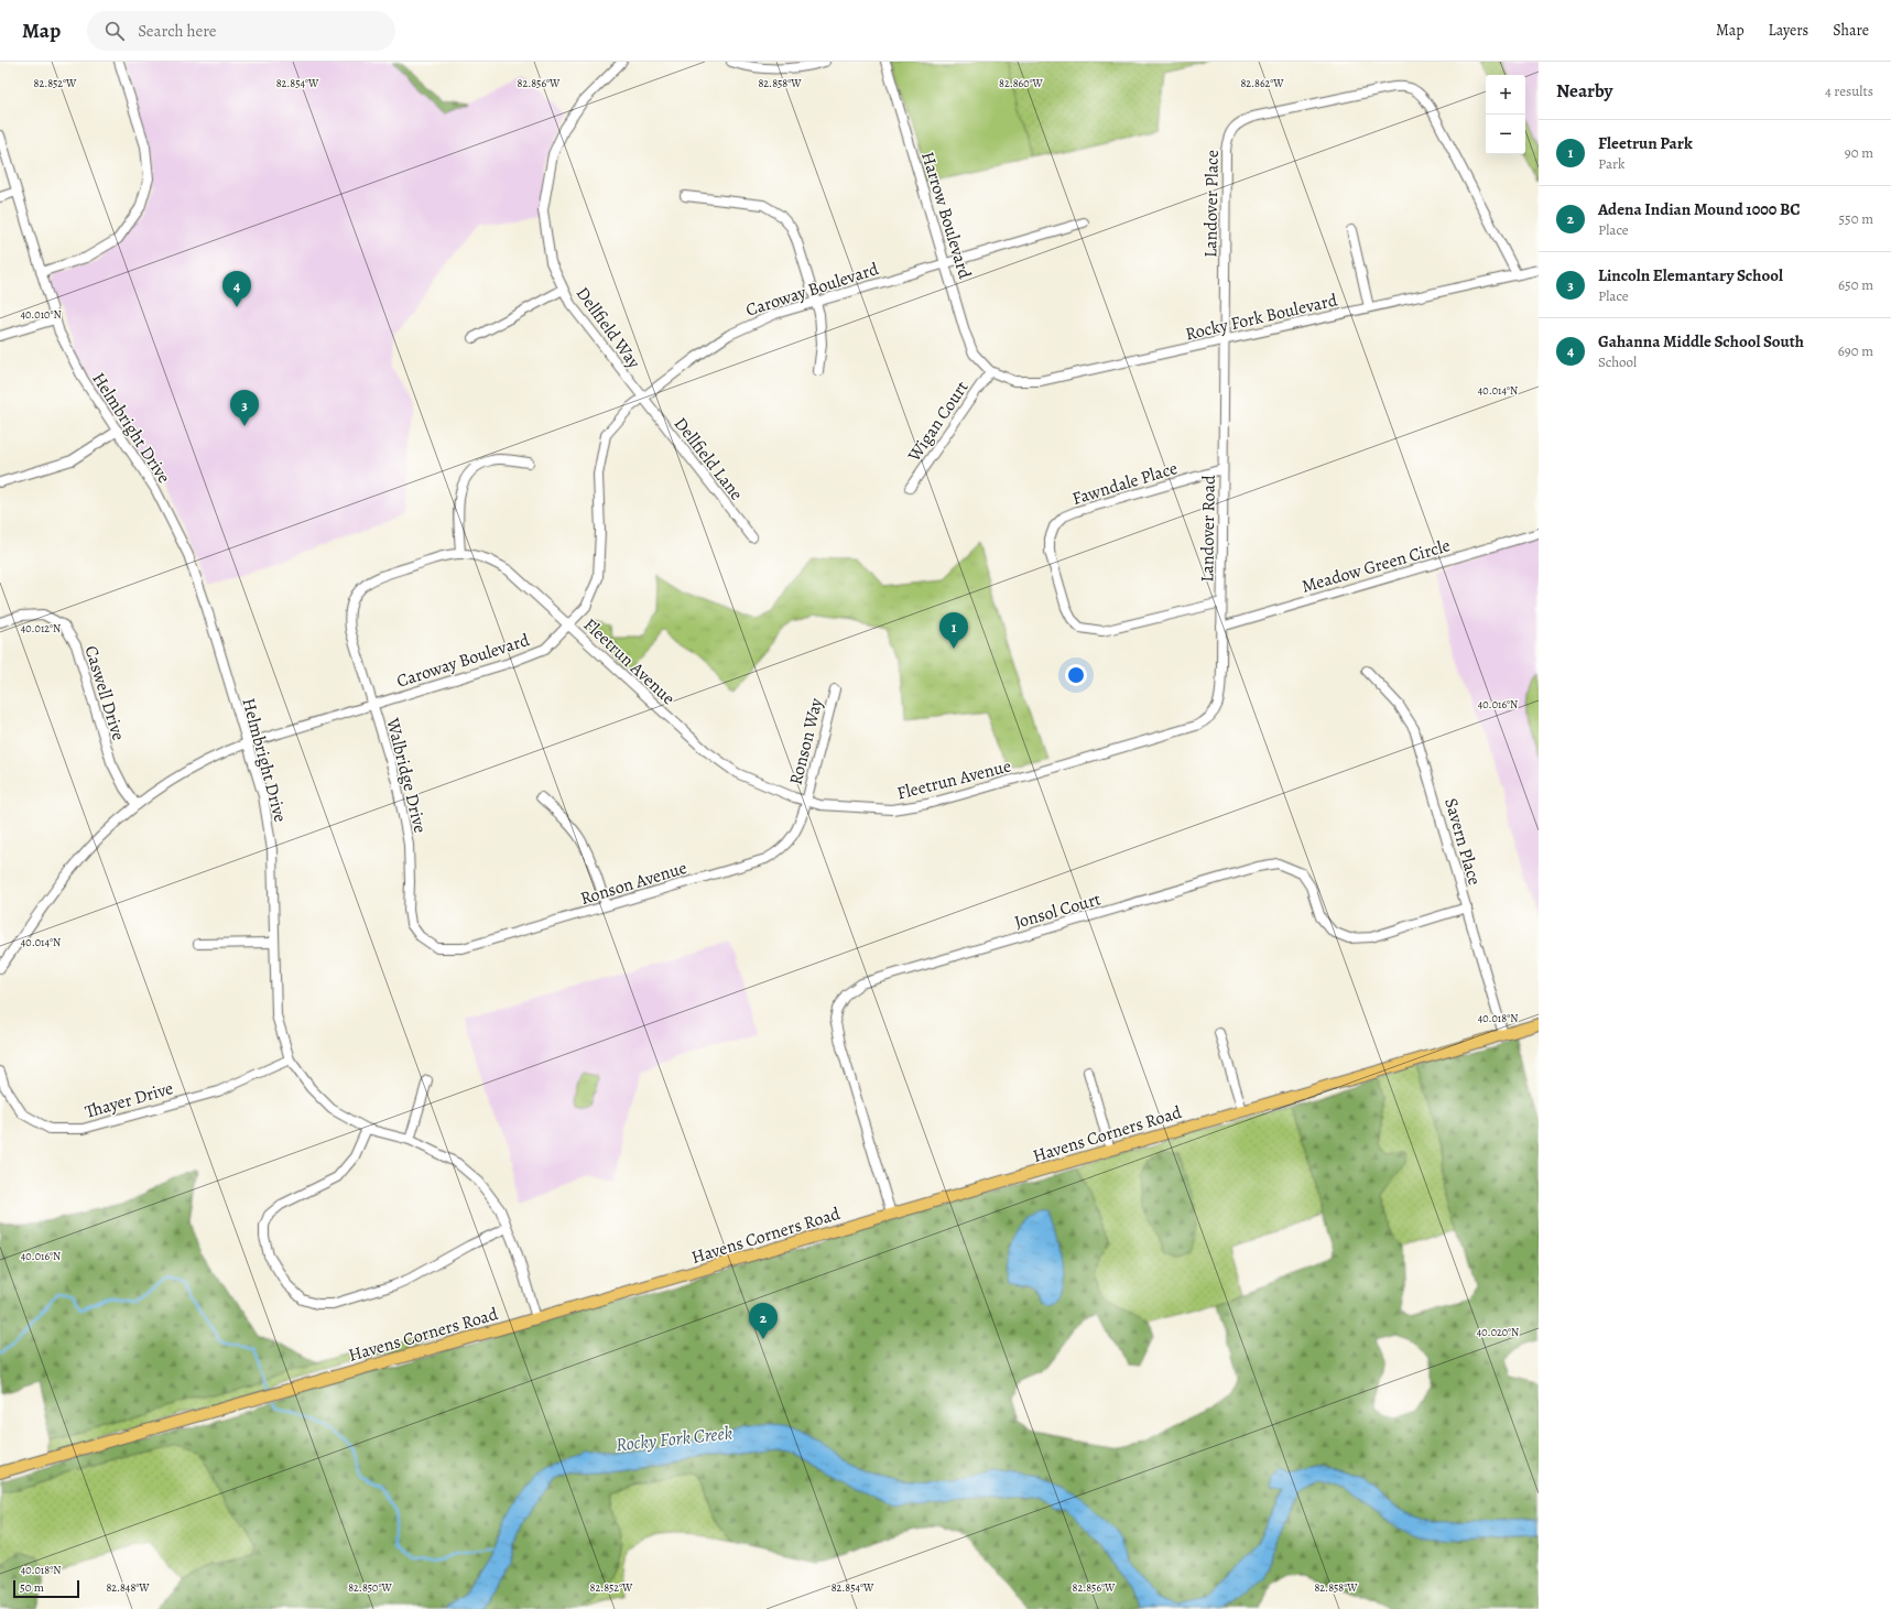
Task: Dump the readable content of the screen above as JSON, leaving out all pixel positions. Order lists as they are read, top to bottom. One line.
{"streets":{"main road":["Havens Corners Road"],"street":["Landover Place","Harrow Boulevard","Caroway Boulevard","Rocky Fork Boulevard","Dellfield Way","Wigan Court","Helmbright Drive","Dellfield Lane","Fawndale Place","Landover Road","Meadow Green Circle","Fleetrun Avenue","Caswell Drive","Ronson Way","Walbridge Drive","Savern Place","Ronson Avenue","Jonsol Court","Thayer Drive"]},"crossings":[["Landover Place","Rocky Fork Boulevard"],["Landover Place","Landover Road"],["Harrow Boulevard","Caroway Boulevard"],["Harrow Boulevard","Rocky Fork Boulevard"],["Harrow Boulevard","Wigan Court"],["Caroway Boulevard","Dellfield Way"],["Caroway Boulevard","Helmbright Drive"],["Caroway Boulevard","Dellfield Lane"],["Caroway Boulevard","Fleetrun Avenue"],["Caroway Boulevard","Caswell Drive"],["Caroway Boulevard","Walbridge Drive"],["Rocky Fork Boulevard","Wigan Court"],["Rocky Fork Boulevard","Landover Road"],["Dellfield Way","Dellfield Lane"],["Helmbright Drive","Thayer Drive"],["Helmbright Drive","Havens Corners Road"],["Fawndale Place","Landover Road"],["Landover Road","Meadow Green Circle"],["Landover Road","Fleetrun Avenue"],["Fleetrun Avenue","Ronson Way"],["Fleetrun Avenue","Walbridge Drive"],["Fleetrun Avenue","Ronson Avenue"],["Ronson Way","Ronson Avenue"],["Walbridge Drive","Ronson Avenue"],["Savern Place","Jonsol Court"],["Savern Place","Havens Corners Road"],["Jonsol Court","Havens Corners Road"]],"water":["Rocky Fork Creek"],"scale_bar":"50 m","page":{"header":"Map","search":"Search here","nav":["Map","Layers","Share"],"heading":["Nearby","4 results"],"map_buttons":["+","−"],"list":[{"mark":"1","name":"Fleetrun Park","note":"Park","value":"90 m"},{"mark":"2","name":"Adena Indian Mound 1000 BC","note":"Place","value":"550 m"},{"mark":"3","name":"Lincoln Elemantary School","note":"Place","value":"650 m"},{"mark":"4","name":"Gahanna Middle School South","note":"School","value":"690 m"}],"pins":["4","3","1","2"],"scale":"50 m"},"coordinates":["82.852°W","82.854°W","82.856°W","82.858°W","82.860°W","82.862°W","40.010°N","40.014°N","40.012°N","40.016°N","40.018°N","40.020°N","82.848°W","82.850°W"]}
